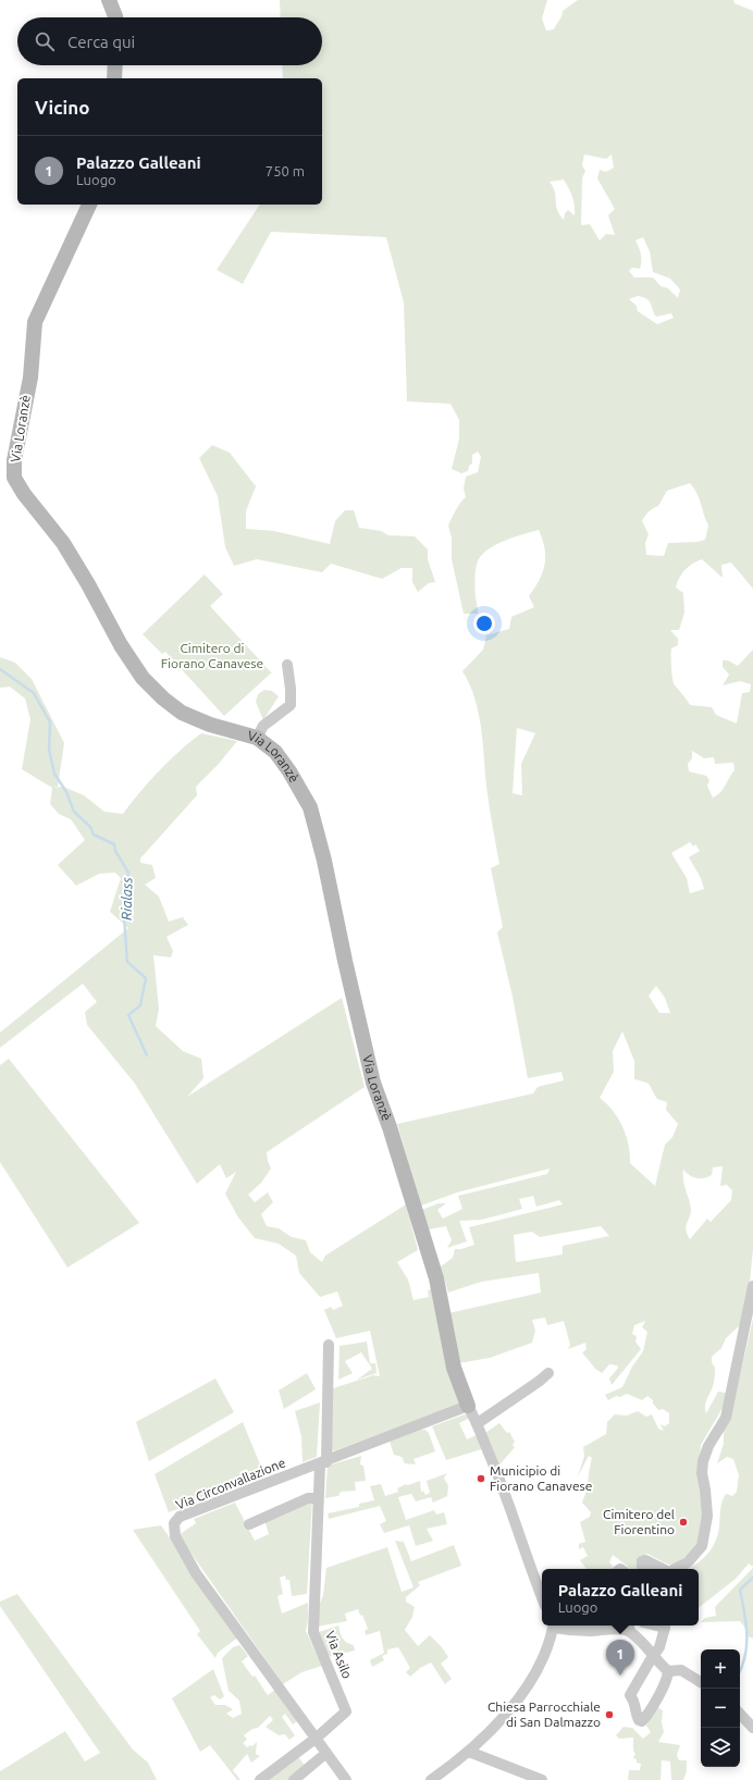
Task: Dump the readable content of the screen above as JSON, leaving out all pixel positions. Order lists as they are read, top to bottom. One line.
{"streets":{"street":["Via Loranzè","Via Circonvallazione","Via Asilo"]},"crossings":[["Via Loranzè","Via Circonvallazione"],["Via Circonvallazione","Via Asilo"]],"water":["Rialass"],"parks":["Cimitero di Fiorano Canavese"],"places":["Municipio di Fiorano Canavese","Cimitero del Fiorentino","Chiesa Parrocchiale di San Dalmazzo"],"page":{"search":"Cerca qui","heading":"Vicino","list":[{"mark":"1","name":"Palazzo Galleani","note":"Luogo","value":"750 m"}],"popup":["Palazzo Galleani","Luogo"],"pins":"1","map_buttons":["+","−"]}}
